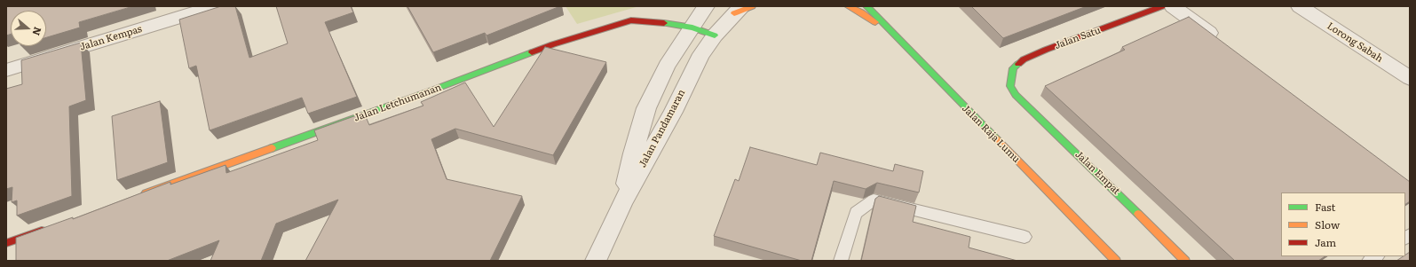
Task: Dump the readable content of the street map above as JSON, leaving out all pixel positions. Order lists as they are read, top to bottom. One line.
{"streets":{"street":["Jalan Kempas","Jalan Satu","Lorong Sabah","Jalan Letchumanan","Jalan Pandamaran","Jalan Raja Lumu","Jalan Empat"]},"crossings":[["Jalan Satu","Jalan Empat"],["Jalan Letchumanan","Jalan Pandamaran"]],"legend":["Fast","Slow","Jam"],"north":"right"}
